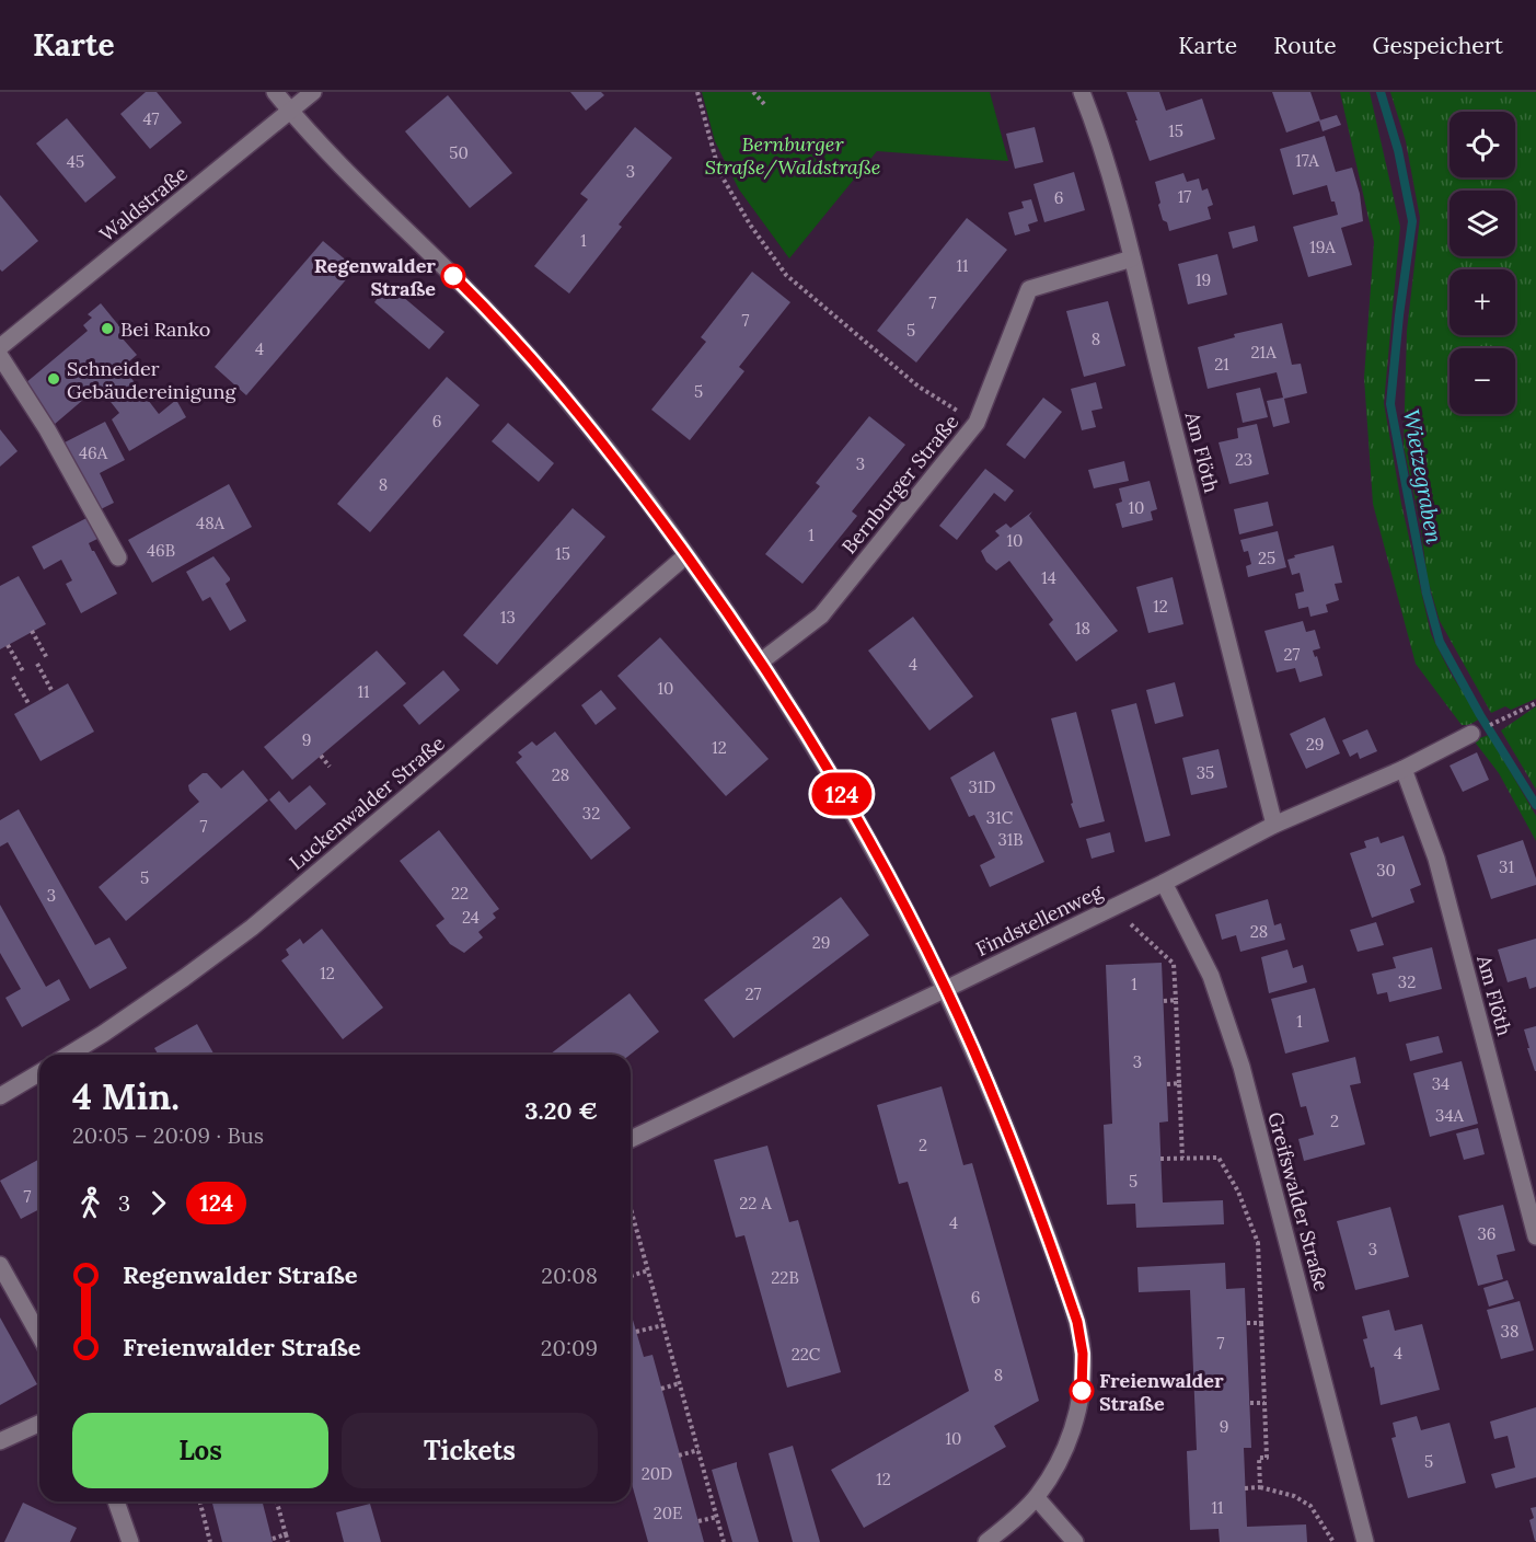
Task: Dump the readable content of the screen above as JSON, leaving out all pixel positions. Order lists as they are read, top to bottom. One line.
{"streets":{"street":["Waldstraße","Am Flöth","Bernburger Straße","Luckenwalder Straße","Findstellenweg","Greifswalder Straße"]},"crossings":[["Am Flöth","Bernburger Straße"],["Am Flöth","Findstellenweg"],["Findstellenweg","Greifswalder Straße"]],"water":["Wietzegraben"],"parks":["Bernburger Straße/Waldstraße"],"places":["Regenwalder Straße","Bei Ranko","Schneider Gebäudereinigung","Freienwalder Straße"],"lines":["bus line 124"],"house_numbers":["47","15","50","17A","45","3","17","6","1","19A","11","19","7","7","5","8","4","21A","21","5","6","46A","23","3","8","10","48A","1","10","46B","15","25","14","12","13","18","27","4","10","11","9","29","12","35","28","31D","32","31C","7","31B","31","30","5","22","3","24","28","29","12","32","1","27","1","3","34","34A","2","2","5","7","22 A","4","36","3","22B","6","38","7","4","22C","8","9","10","5","20D","12","11","20E"],"page":{"header":"Karte","nav":["Karte","Route","Gespeichert"],"on_map":"124","map_buttons":["+","−"],"heading":["4 Min.","20:05 – 20:09 · Bus","3.20 €"],"legs":["3","124"],"list":[{"name":"Regenwalder Straße","value":"20:08"},{"name":"Freienwalder Straße","value":"20:09"}],"buttons":["Los","Tickets"]}}
